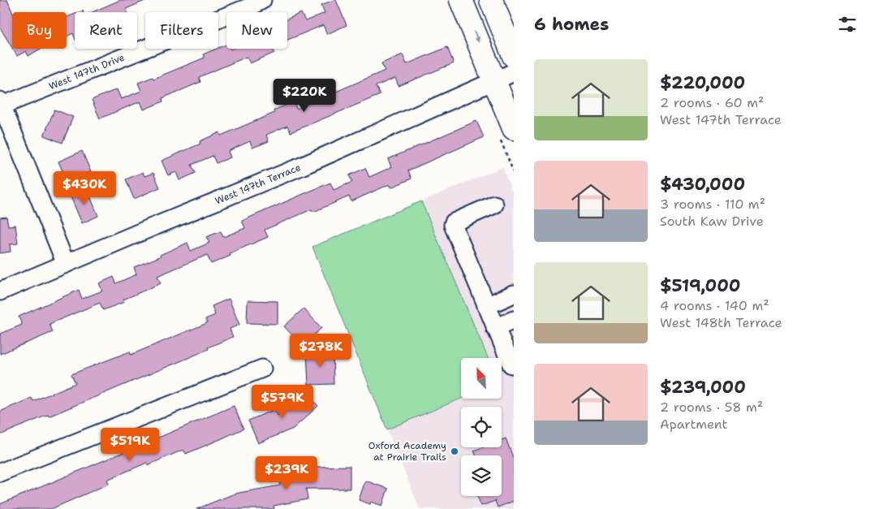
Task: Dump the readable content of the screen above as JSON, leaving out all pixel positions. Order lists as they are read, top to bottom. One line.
{"streets":{"street":["West 147th Drive","West 147th Terrace"]},"places":["Oxford Academy at Prairie Trails"],"north":"top left","page":{"heading":"6 homes","chip":["Buy","Rent","Filters","New"],"list":[{"name":"$220,000","note":"2 rooms · 60 m² · West 147th Terrace"},{"name":"$430,000","note":"3 rooms · 110 m² · South Kaw Drive"},{"name":"$519,000","note":"4 rooms · 140 m² · West 148th Terrace"},{"name":"$239,000","note":"2 rooms · 58 m² · Apartment"}],"price":["$220K","$430K","$278K","$579K","$519K","$239K"]}}
